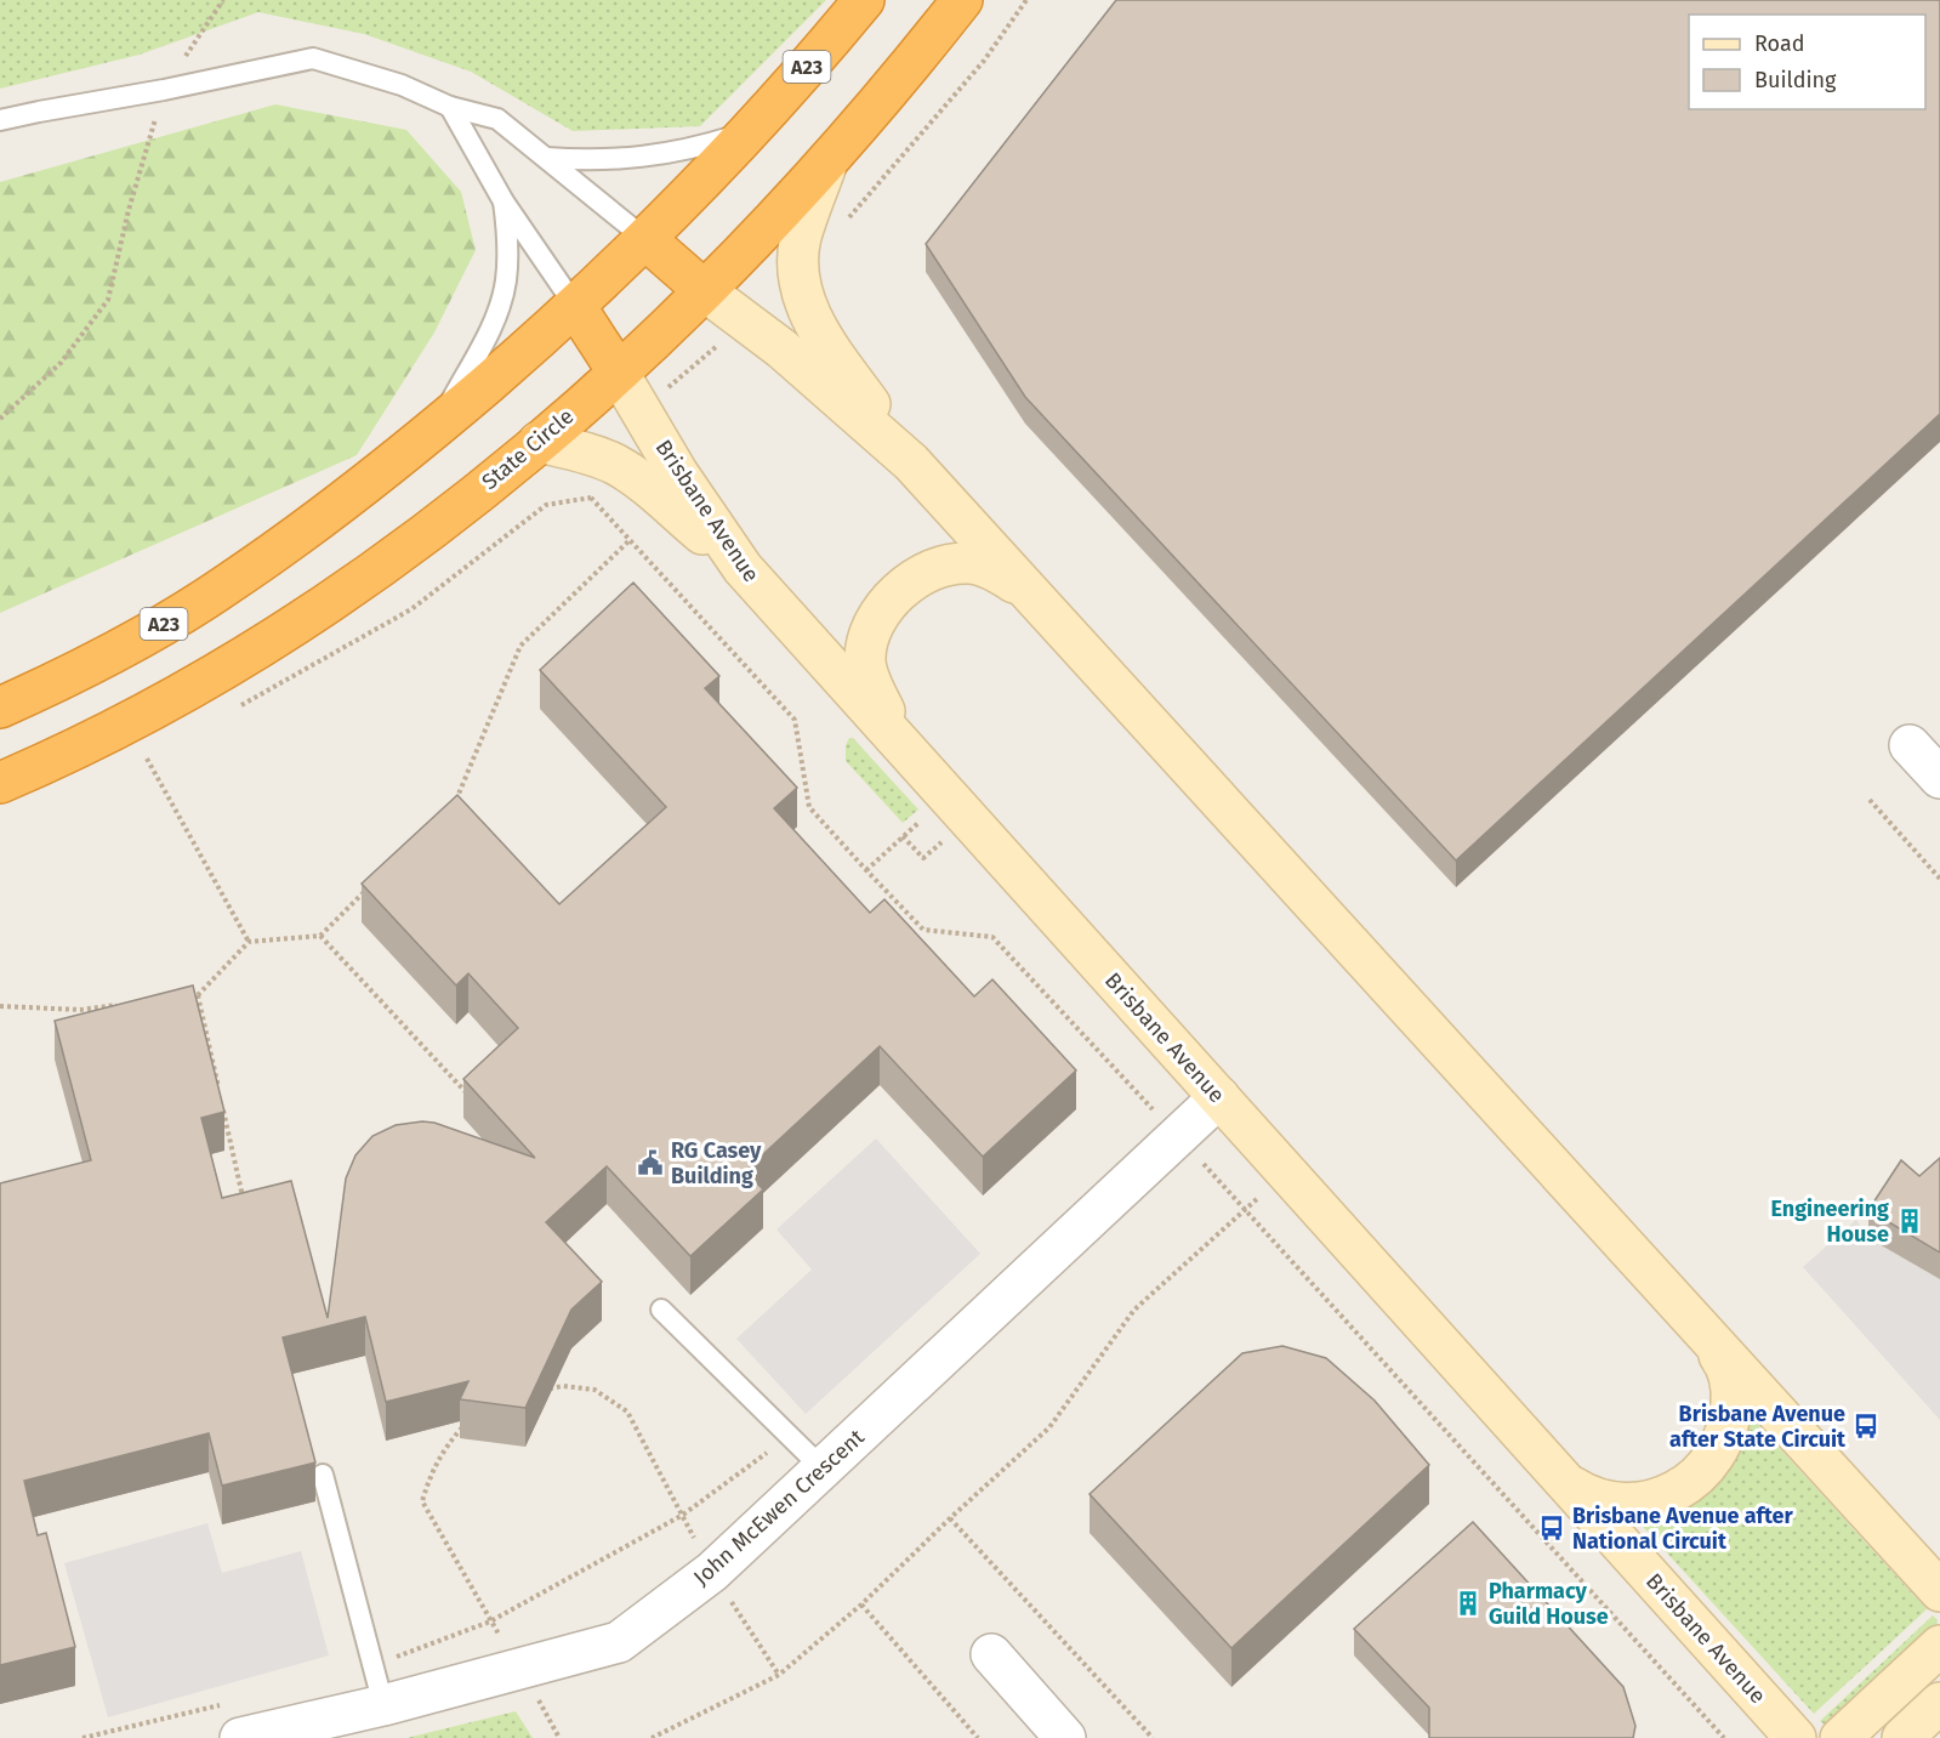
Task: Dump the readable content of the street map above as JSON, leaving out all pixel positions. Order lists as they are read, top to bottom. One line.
{"streets":{"highway":["A23","State Circle","Brisbane Avenue"],"street":["John McEwen Crescent"]},"crossings":[["A23","Brisbane Avenue"],["State Circle","Brisbane Avenue"],["Brisbane Avenue","John McEwen Crescent"]],"places":{"public building":["RG Casey Building"],"building":["Engineering House","Pharmacy Guild House"],"bus stop":["Brisbane Avenue after State Circuit","Brisbane Avenue after National Circuit"]},"legend":["Road","Building"]}
